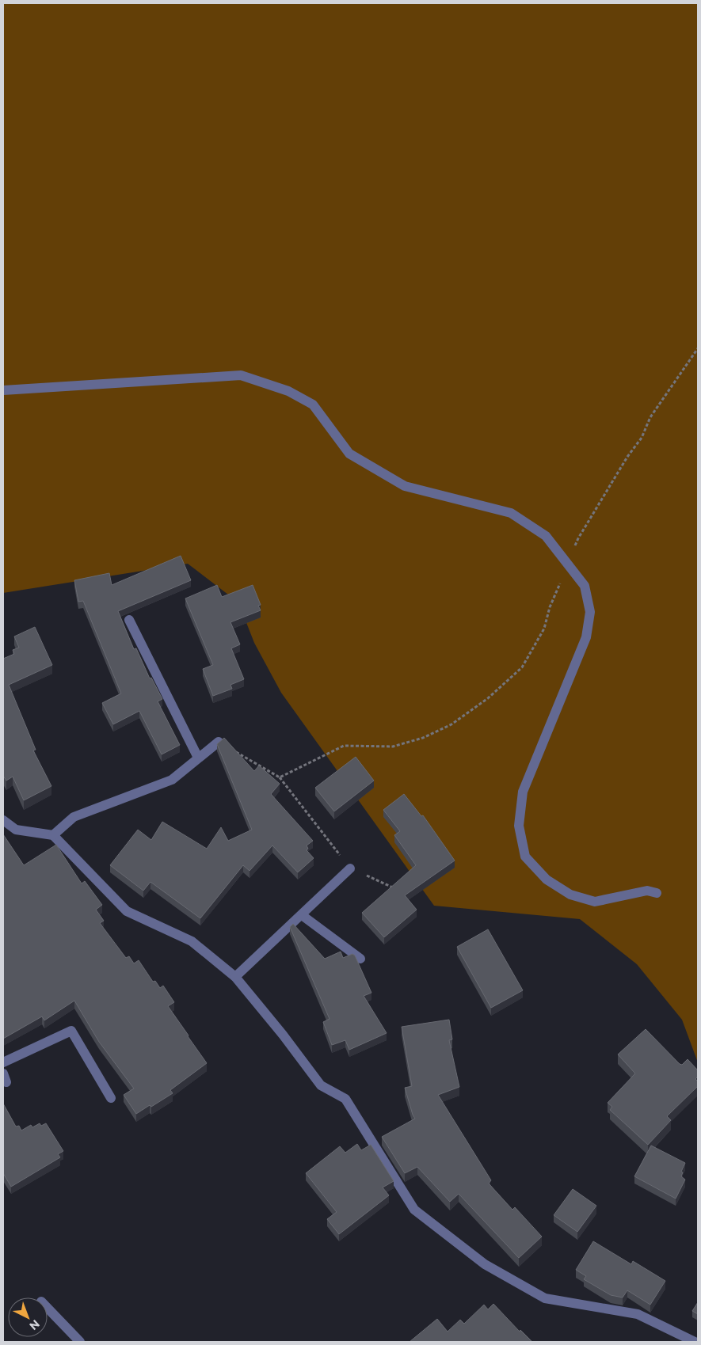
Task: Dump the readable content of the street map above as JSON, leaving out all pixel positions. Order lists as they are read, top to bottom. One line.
{"north":"bottom right"}
